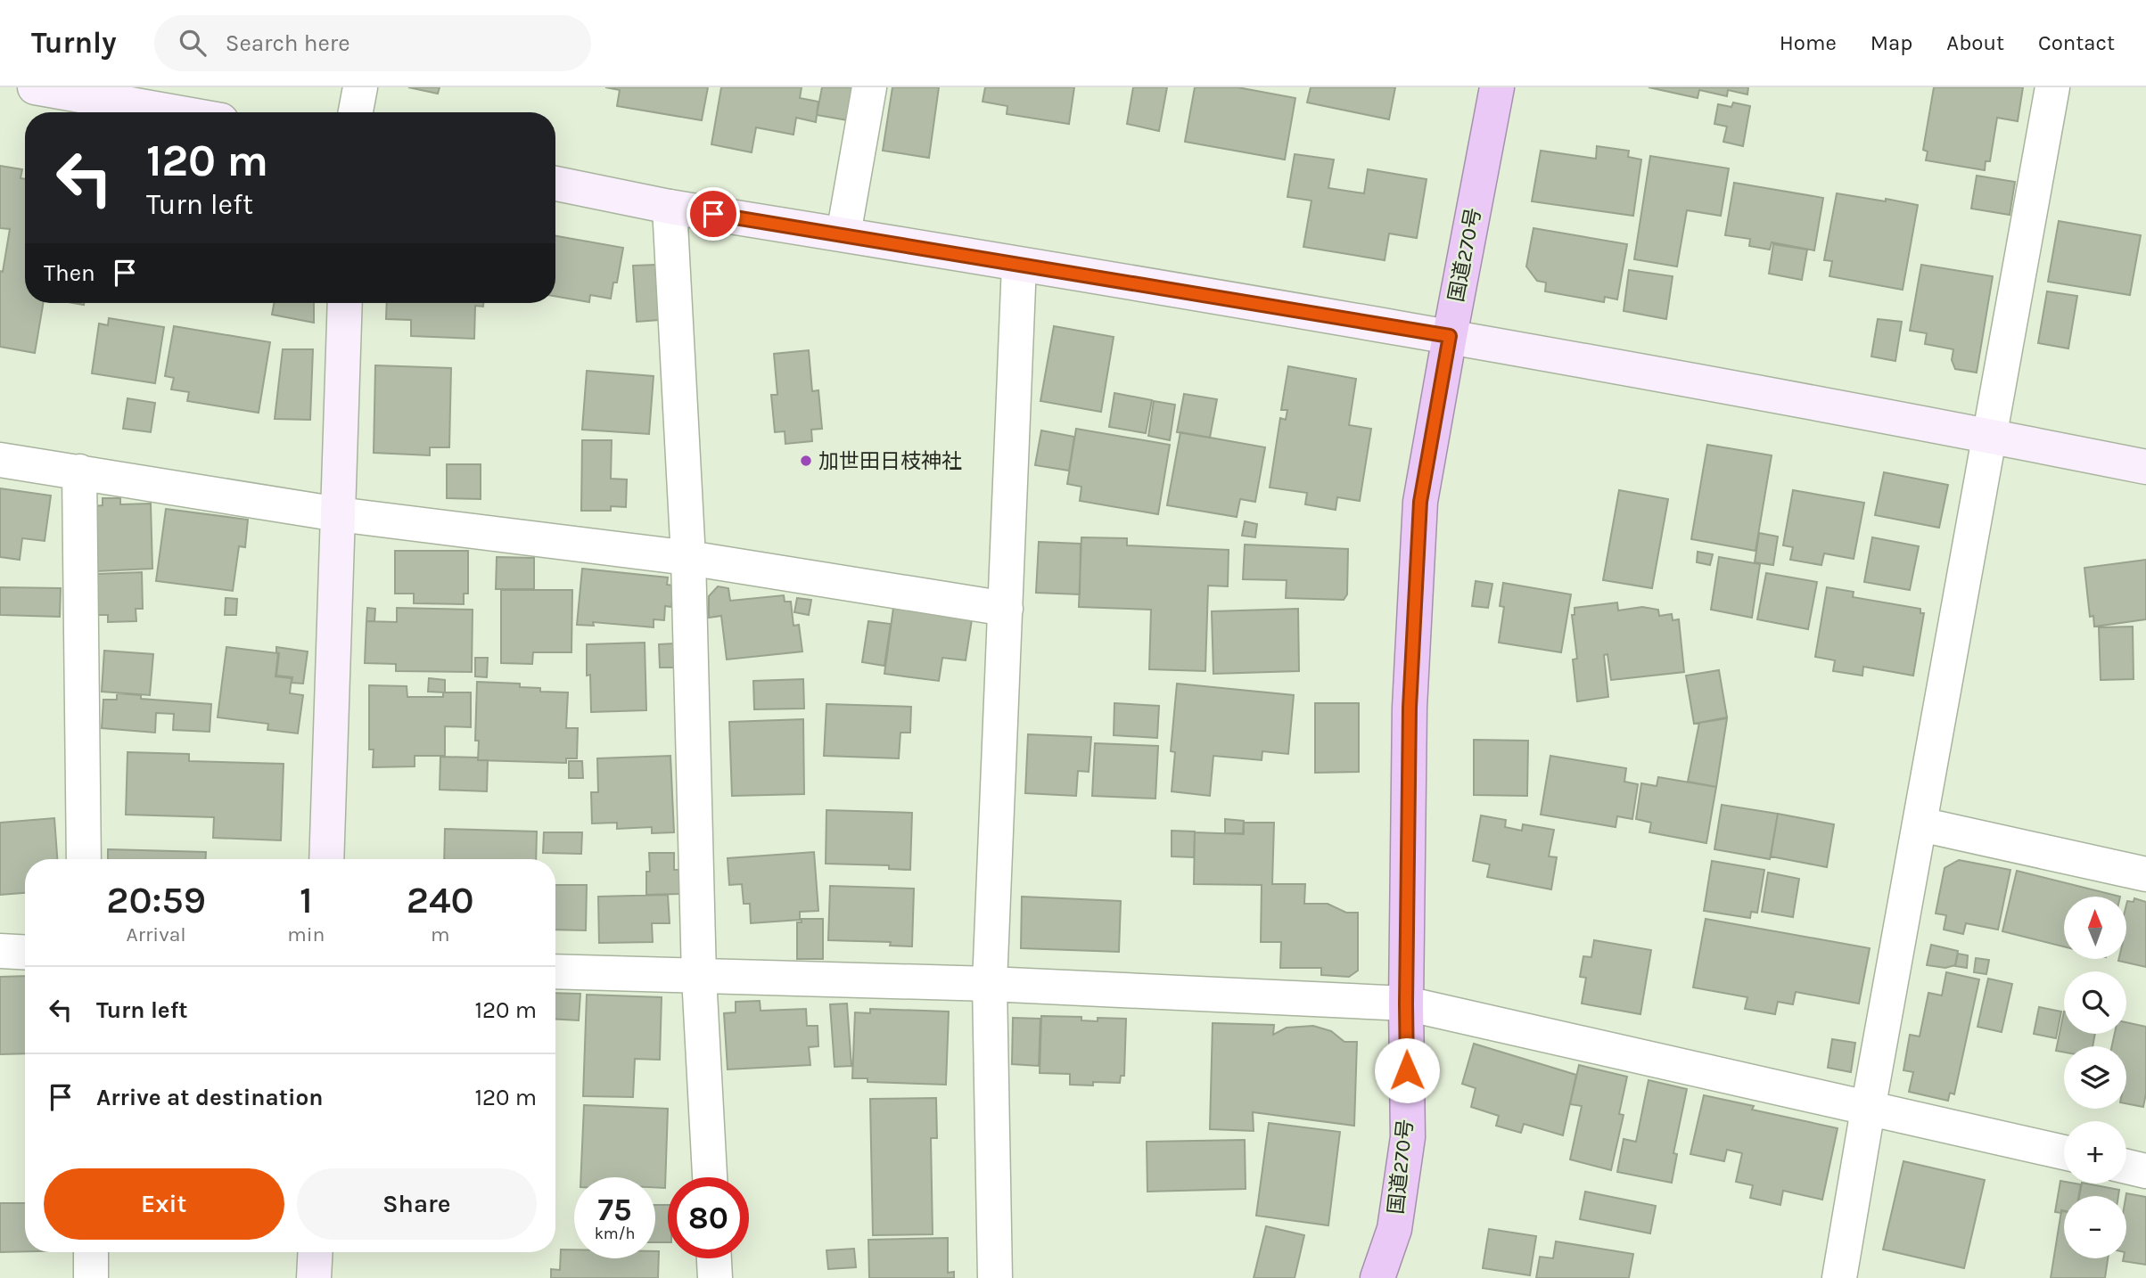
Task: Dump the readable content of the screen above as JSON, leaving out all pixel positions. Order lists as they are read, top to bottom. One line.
{"streets":{"highway":["国道270号"]},"places":["加世田日枝神社"],"north":"top","page":{"header":"Turnly","search":"Search here","nav":["Home","Map","About","Contact"],"turn":["120 m","Turn left"],"then":"Then","eta":["20:59","Arrival","1","min","240","m"],"map_buttons":["+","−"],"list":[{"name":"Turn left","value":"120 m"},{"name":"Arrive at destination","value":"120 m"}],"buttons":["Exit","Share"],"speed":"75 km/h","limit":"80"}}
